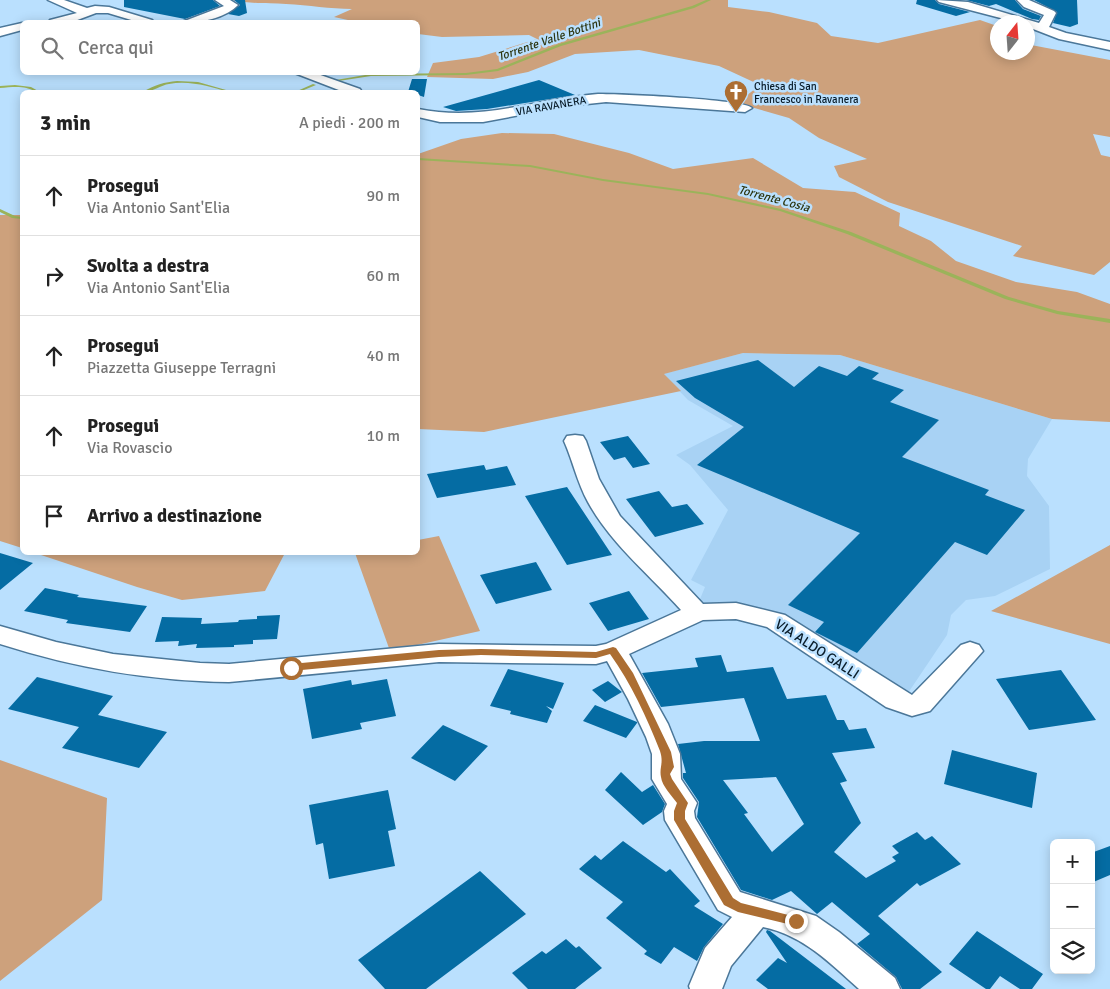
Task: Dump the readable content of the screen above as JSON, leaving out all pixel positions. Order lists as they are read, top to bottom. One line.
{"streets":{"street":["VIA RAVANERA","VIA ALDO GALLI"]},"water":["Torrente Valle Bottini","Torrente Cosia"],"places":{"church":["Chiesa di San Francesco in Ravanera"]},"north":"top","page":{"search":"Cerca qui","heading":["3 min","A piedi · 200 m"],"list":[["Prosegui","Via Antonio Sant'Elia","90 m"],["Svolta a destra","Via Antonio Sant'Elia","60 m"],["Prosegui","Piazzetta Giuseppe Terragni","40 m"],["Prosegui","Via Rovascio","10 m"],"Arrivo a destinazione"],"map_buttons":["+","−"]}}
